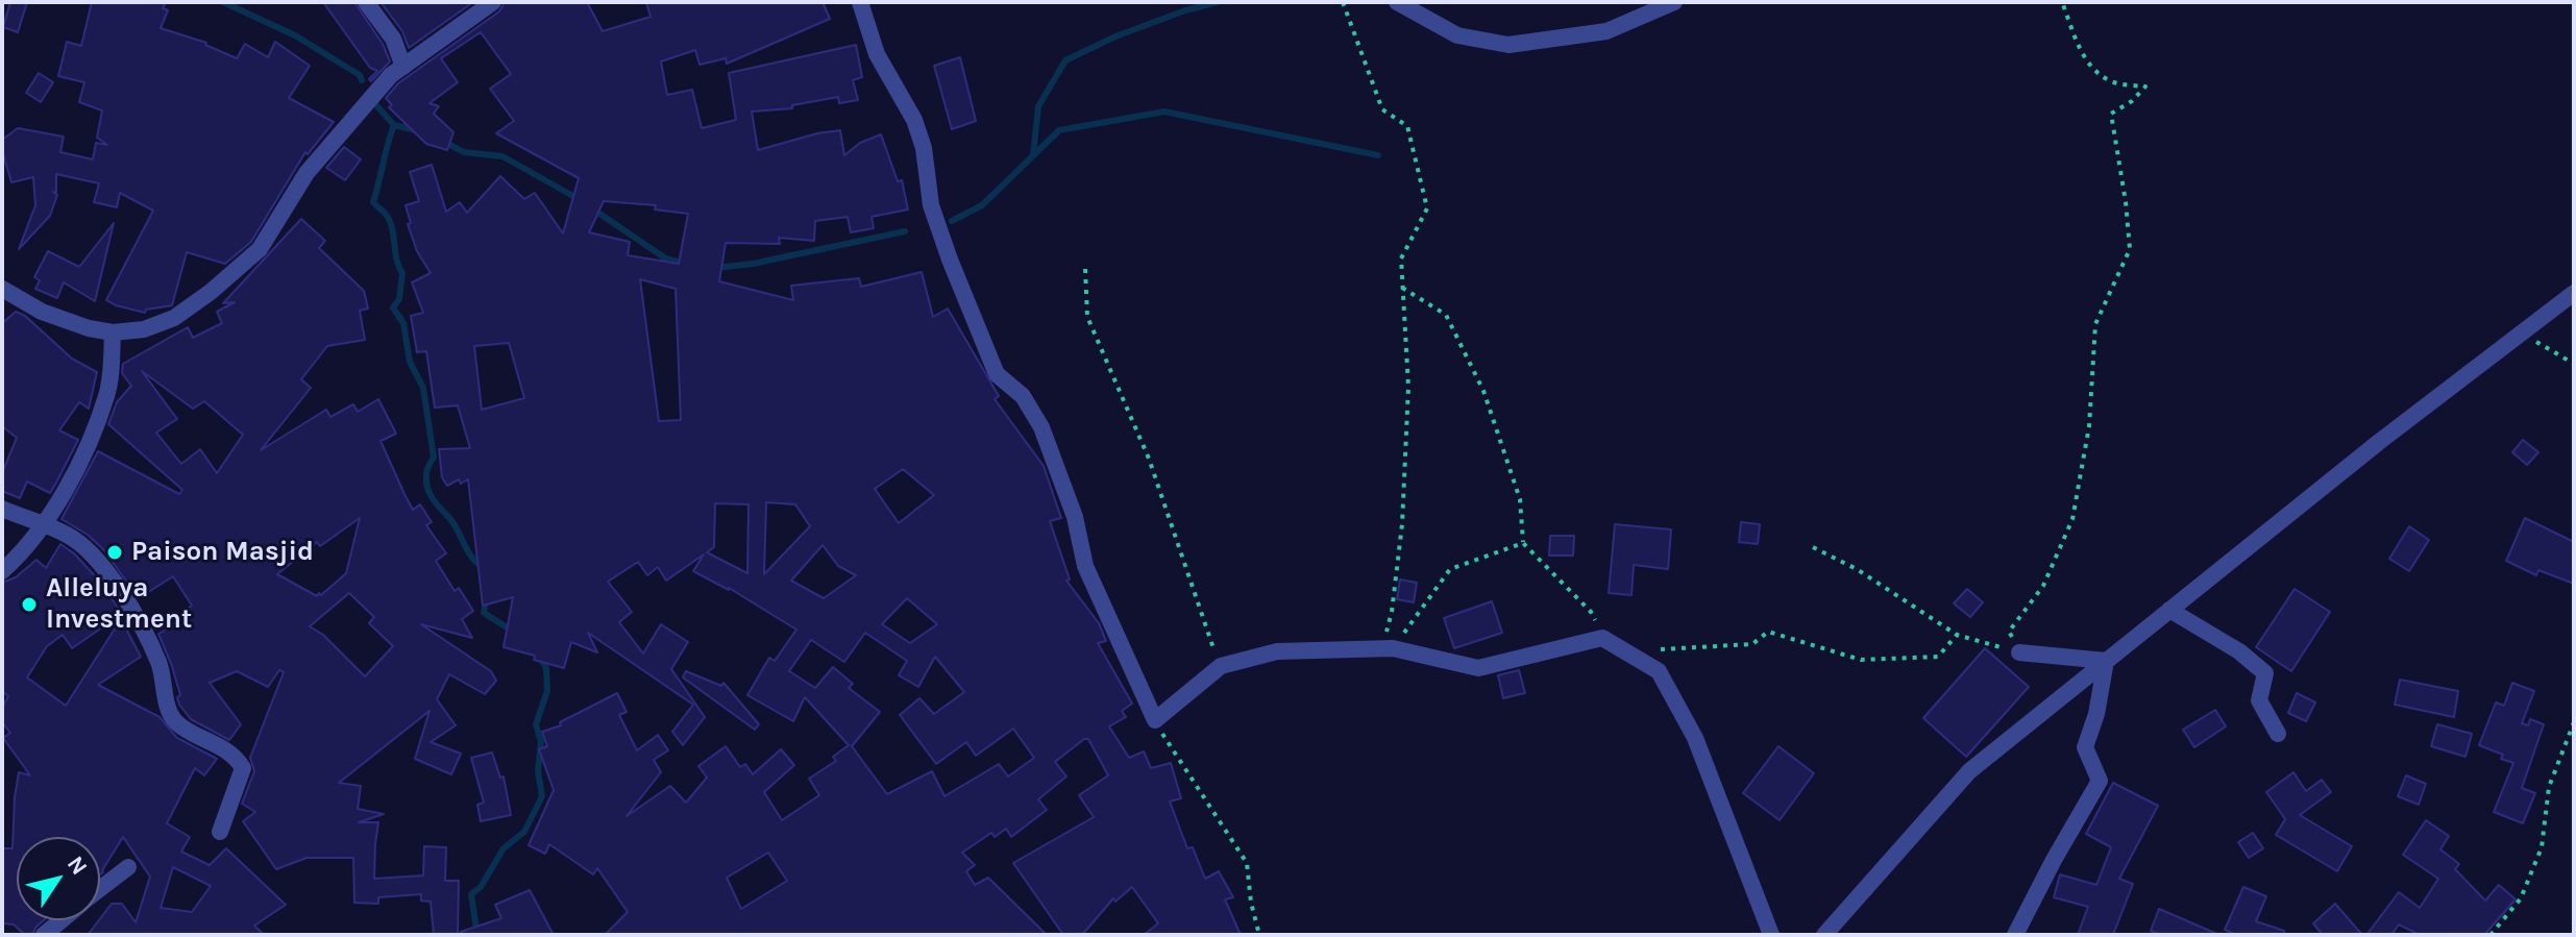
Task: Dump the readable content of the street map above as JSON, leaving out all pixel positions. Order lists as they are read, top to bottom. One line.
{"places":["Paison Masjid","Alleluya Investment"],"north":"top right"}
